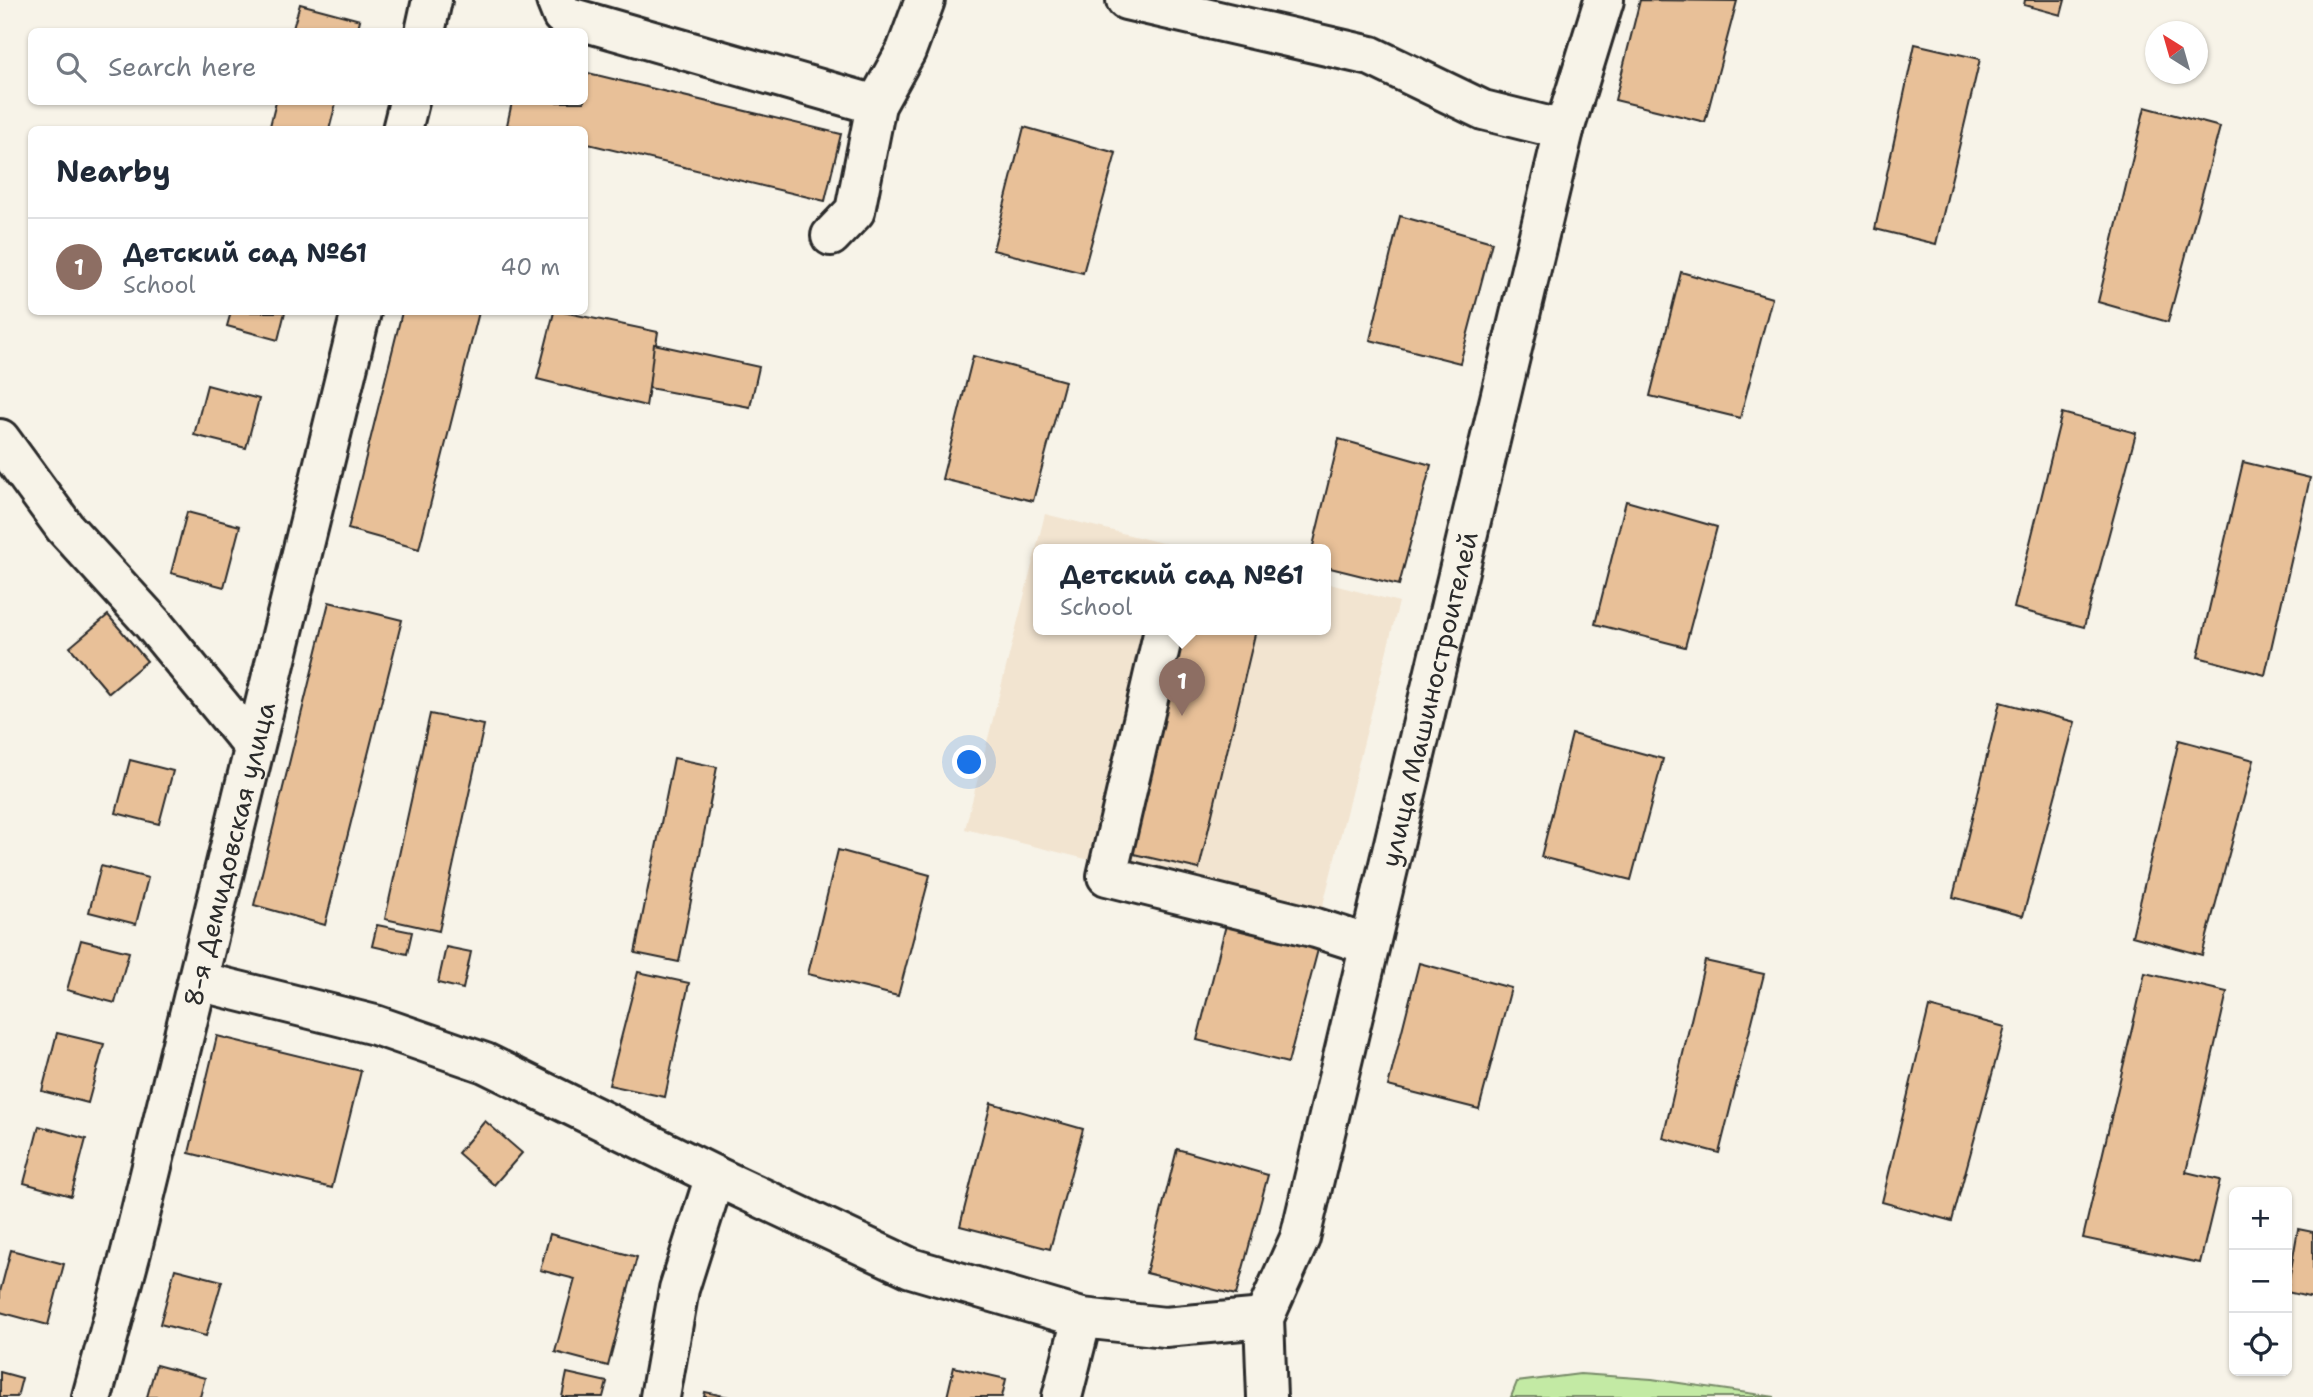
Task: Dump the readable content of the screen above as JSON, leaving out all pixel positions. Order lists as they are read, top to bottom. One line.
{"streets":{"street":["улица Машиностроителей","8-я Демидовская улица"]},"north":"top left","page":{"search":"Search here","heading":"Nearby","list":[{"mark":"1","name":"Детский сад №61","note":"School","value":"40 m"}],"popup":["Детский сад №61","School"],"pins":"1","map_buttons":["+","−"]}}
